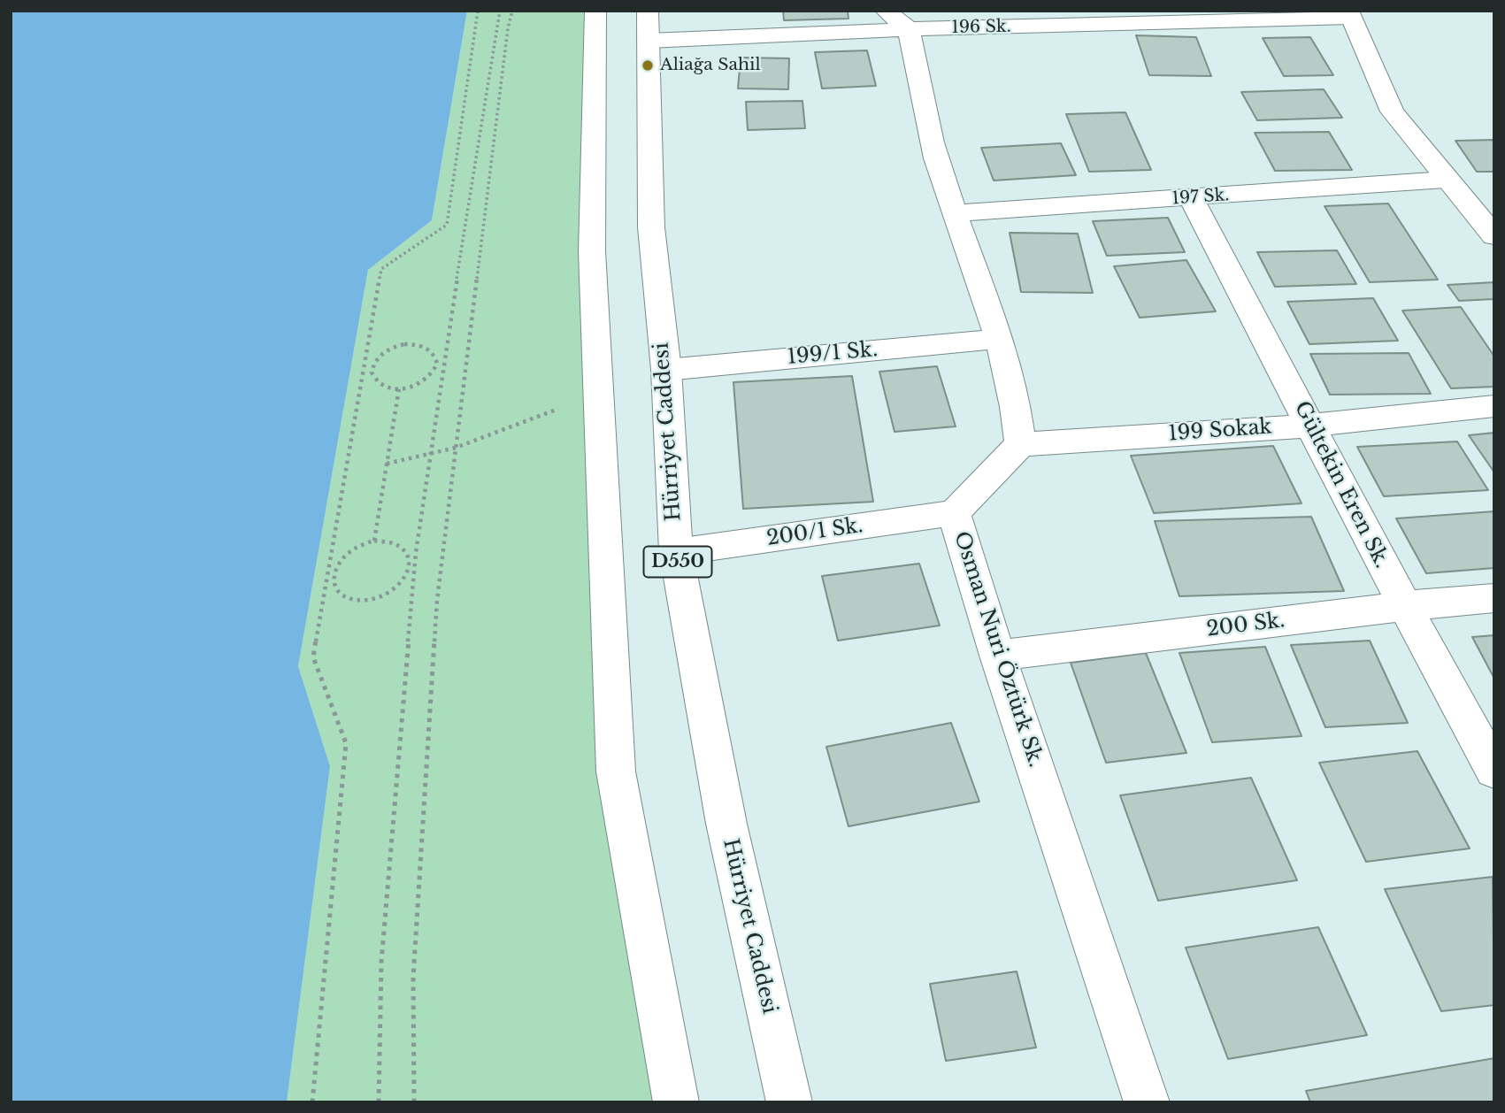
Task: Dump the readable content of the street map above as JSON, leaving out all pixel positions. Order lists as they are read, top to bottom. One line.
{"streets":{"main road":["196 Sk.","197 Sk.","199/1 Sk.","199 Sokak","Hürriyet Caddesi","Gültekin Eren Sk.","200/1 Sk.","D550","200 Sk.","Osman Nuri Öztürk Sk."]},"crossings":[["196 Sk.","Hürriyet Caddesi"],["197 Sk.","Gültekin Eren Sk."],["199/1 Sk.","Hürriyet Caddesi"],["199 Sokak","Gültekin Eren Sk."],["199 Sokak","Osman Nuri Öztürk Sk."],["Hürriyet Caddesi","200/1 Sk."],["Gültekin Eren Sk.","200 Sk."],["200/1 Sk.","Osman Nuri Öztürk Sk."],["200 Sk.","Osman Nuri Öztürk Sk."]],"places":["Aliağa Sahil"]}
